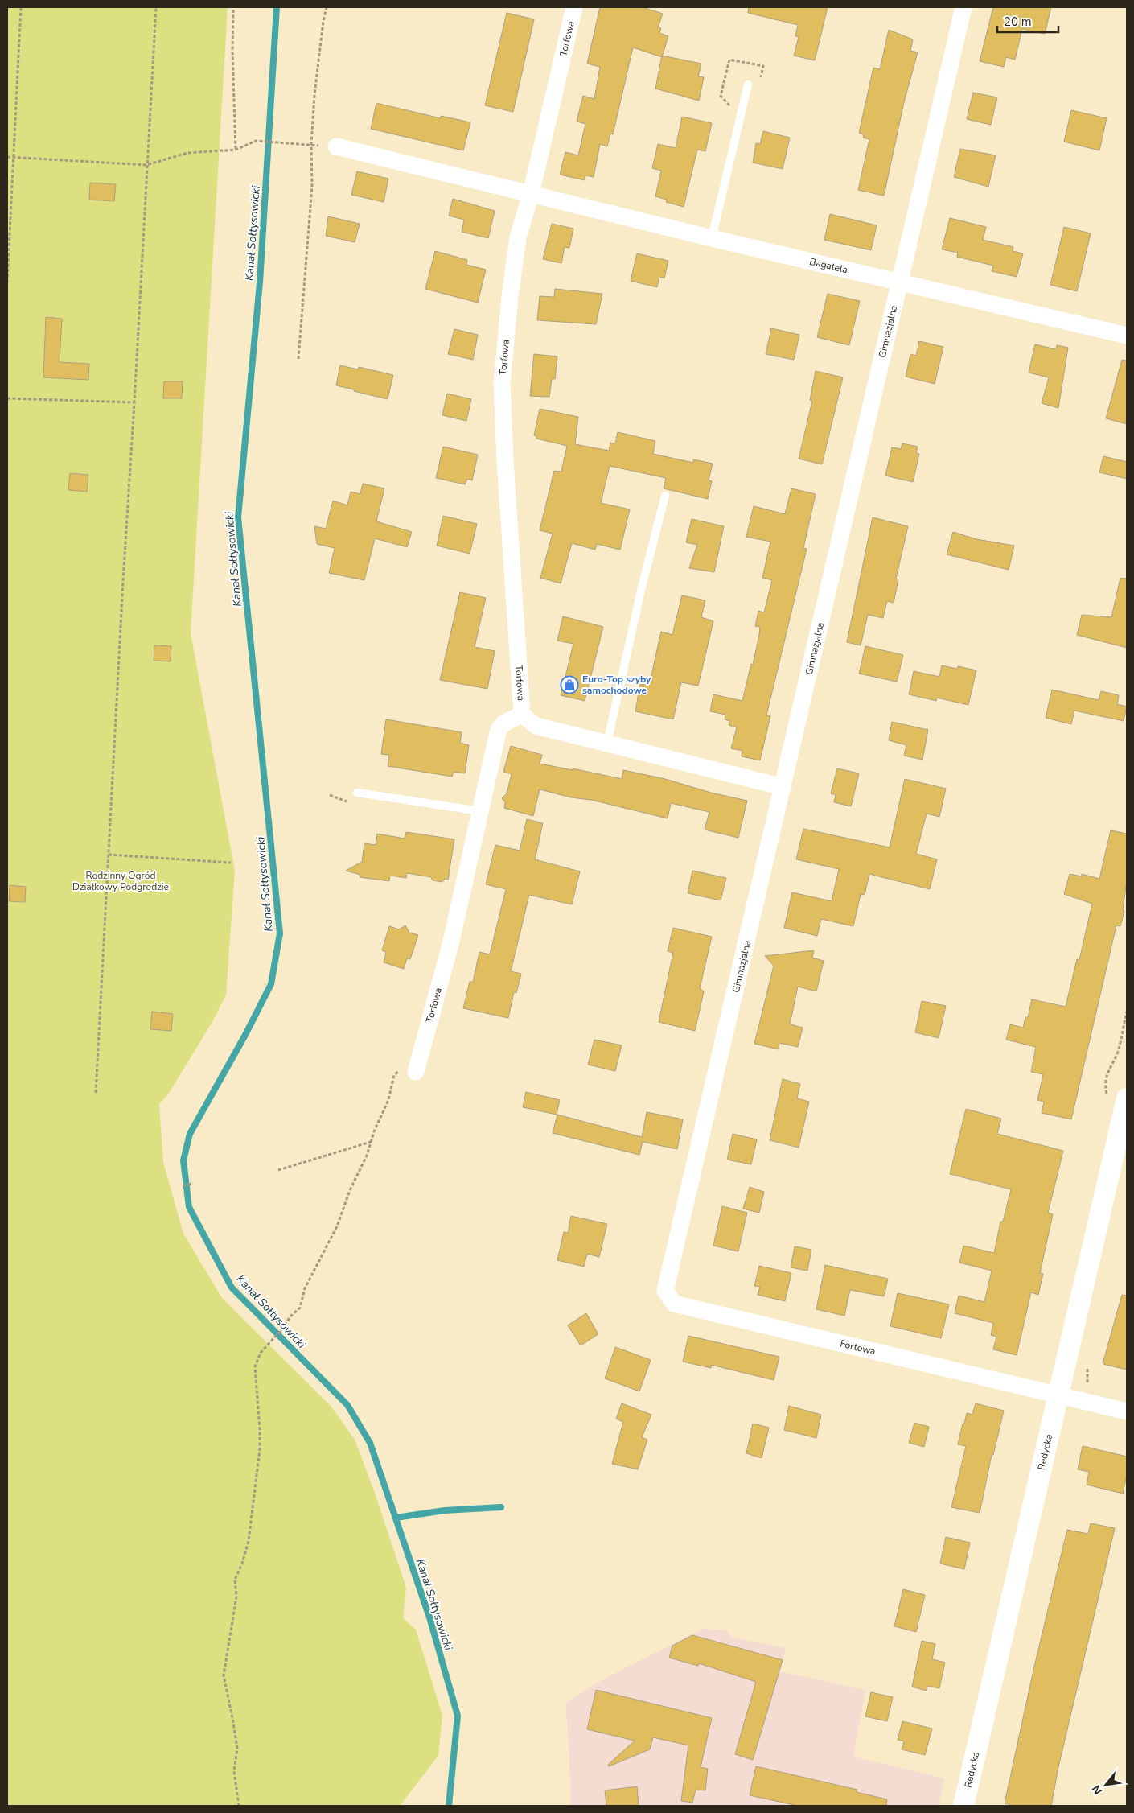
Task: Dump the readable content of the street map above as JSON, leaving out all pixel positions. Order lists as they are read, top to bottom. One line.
{"streets":{"street":["Torfowa","Bagatela","Gimnazjalna","Fortowa","Redycka"]},"crossings":[["Torfowa","Bagatela"],["Torfowa","Gimnazjalna"],["Bagatela","Gimnazjalna"],["Gimnazjalna","Fortowa"],["Fortowa","Redycka"]],"water":["Kanał Sołtysowicki"],"parks":["Rodzinny Ogród Działkowy Podgrodzie"],"places":{"shop":["Euro-Top szyby samochodowe"]},"scale_bar":"20 m","north":"bottom left"}
